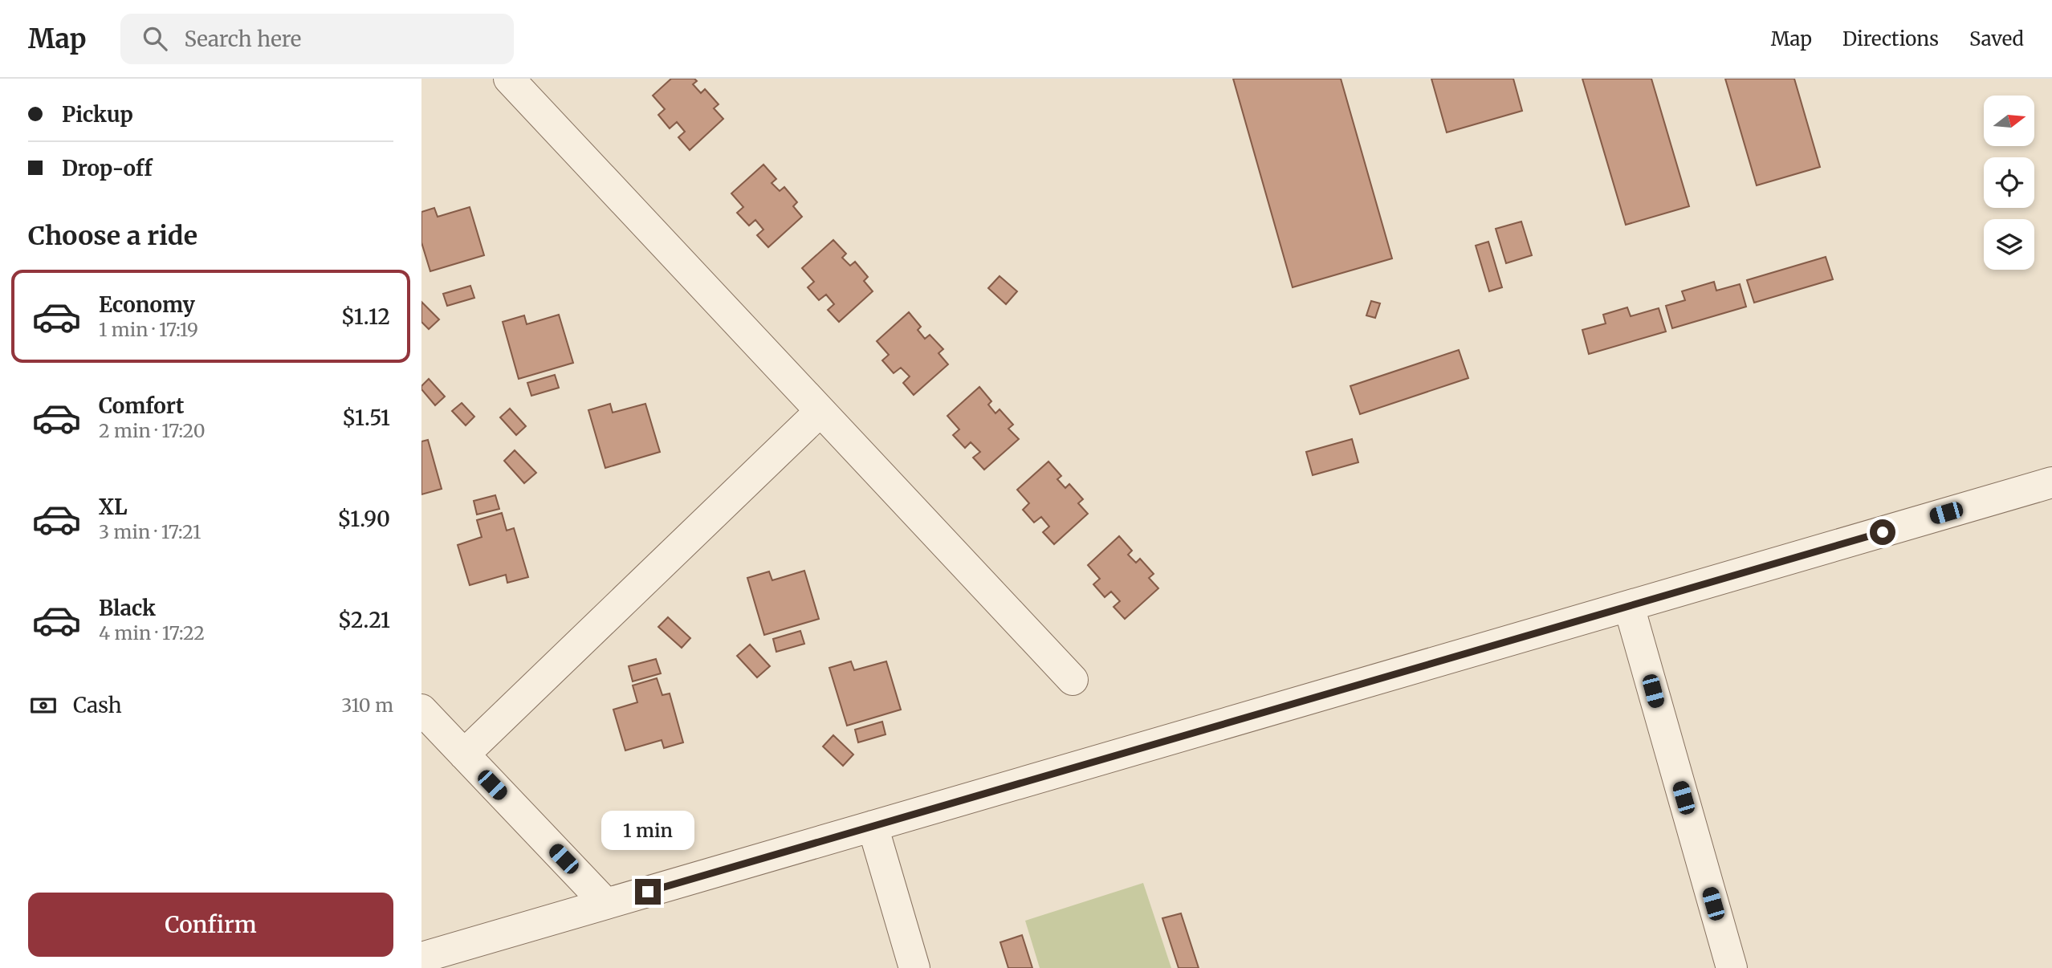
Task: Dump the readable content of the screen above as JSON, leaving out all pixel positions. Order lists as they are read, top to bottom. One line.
{"north":"right","page":{"header":"Map","search":"Search here","nav":["Map","Directions","Saved"],"banner":["Pickup","Drop-off"],"heading":"Choose a ride","list":[{"name":"Economy","note":"1 min · 17:19","value":"$1.12"},{"name":"Comfort","note":"2 min · 17:20","value":"$1.51"},{"name":"XL","note":"3 min · 17:21","value":"$1.90"},{"name":"Black","note":"4 min · 17:22","value":"$2.21"}],"pay":["Cash","310 m"],"bubble":"1 min","buttons":"Confirm"}}
